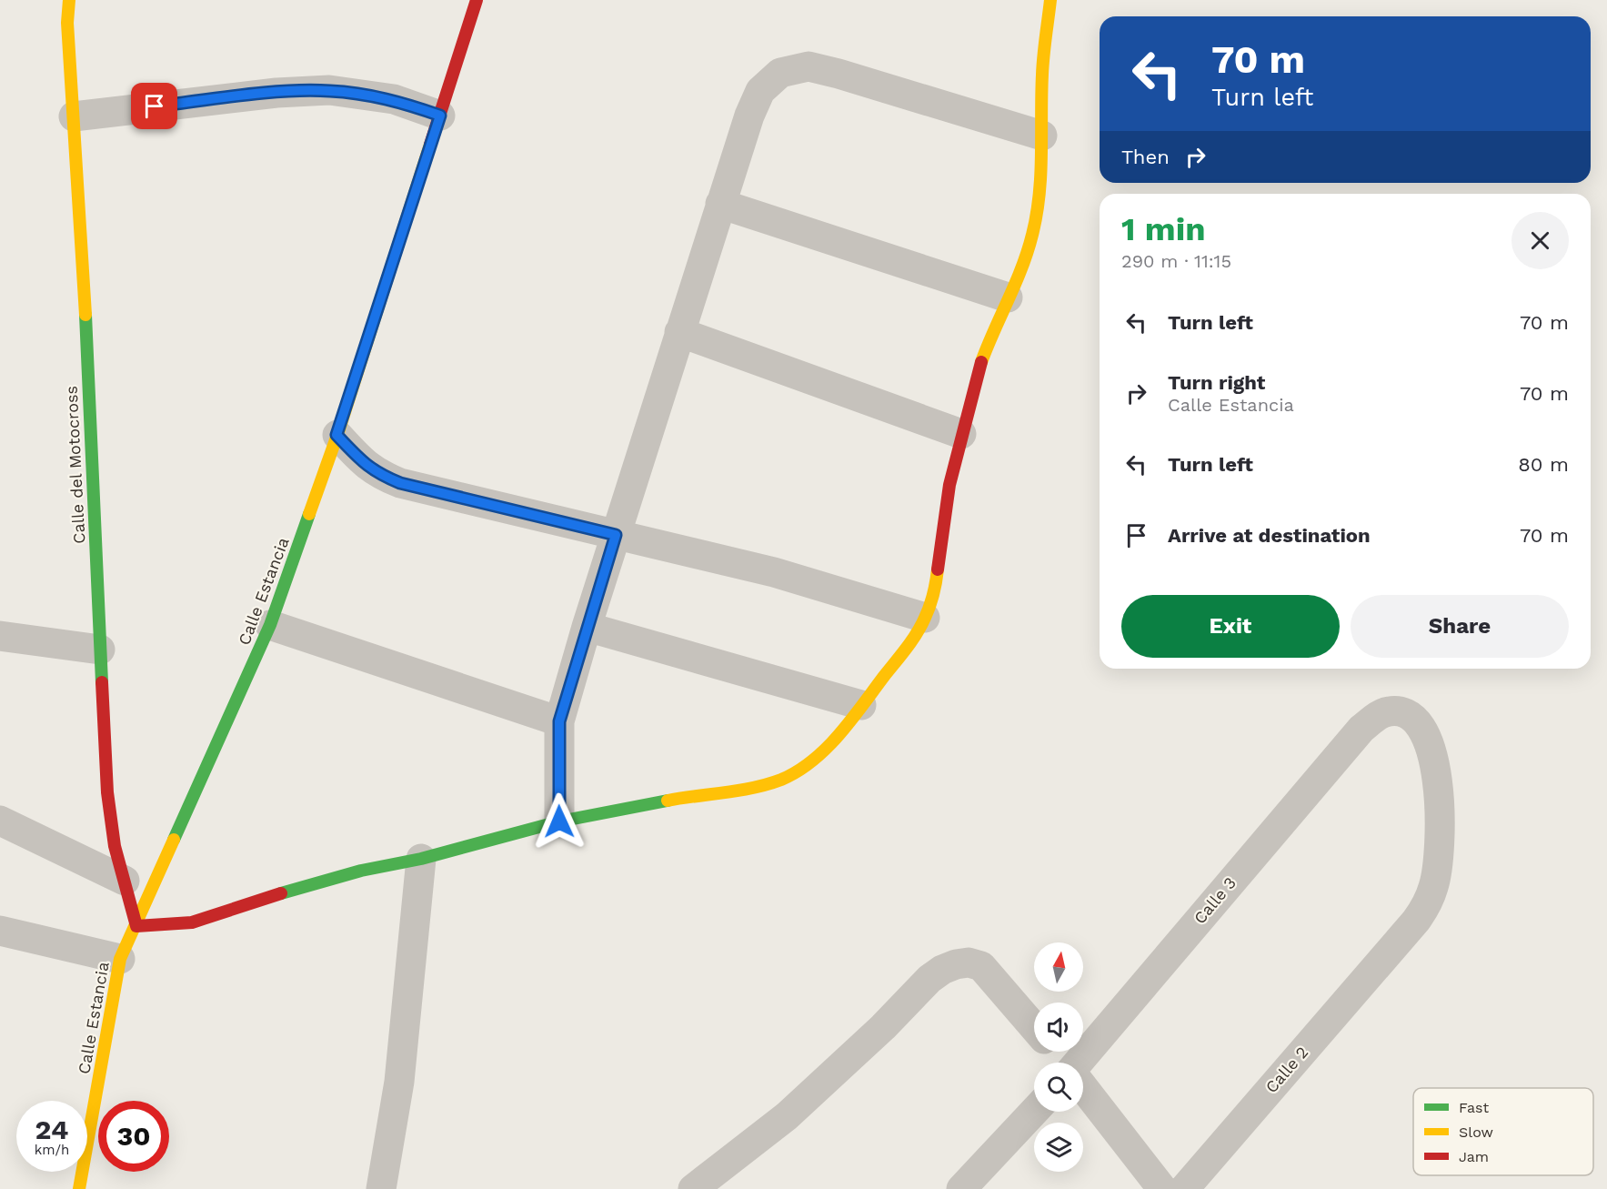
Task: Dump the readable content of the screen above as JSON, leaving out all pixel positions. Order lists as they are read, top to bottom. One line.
{"streets":{"street":["Calle del Motocross","Calle Estancia","Calle 3","Calle 2"]},"crossings":[["Calle del Motocross","Calle Estancia"],["Calle 3","Calle 2"]],"legend":["Fast","Slow","Jam"],"north":"top","page":{"turn":["70 m","Turn left"],"then":"Then","heading":["1 min","290 m · 11:15"],"list":[{"name":"Turn left","value":"70 m"},{"name":"Turn right","note":"Calle Estancia","value":"70 m"},{"name":"Turn left","value":"80 m"},{"name":"Arrive at destination","value":"70 m"}],"buttons":["Exit","Share"],"speed":"24 km/h","limit":"30"}}
